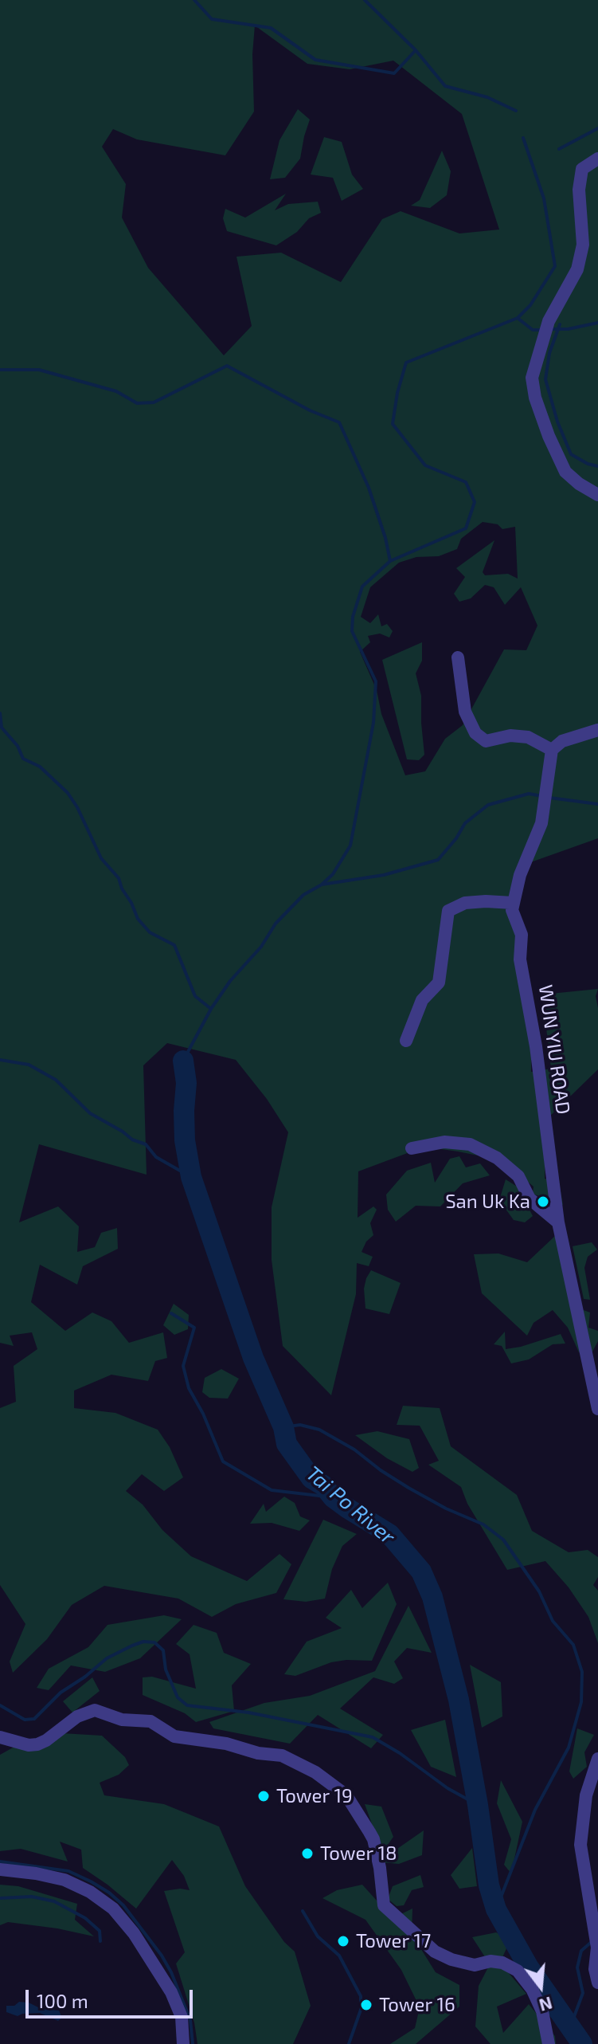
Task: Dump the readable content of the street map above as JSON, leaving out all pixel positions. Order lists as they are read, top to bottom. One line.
{"streets":{"street":["WUN YIU ROAD"]},"water":["Tai Po River"],"places":["San Uk Ka","Tower 19","Tower 18","Tower 17","Tower 16"],"scale_bar":"100 m","north":"bottom"}
